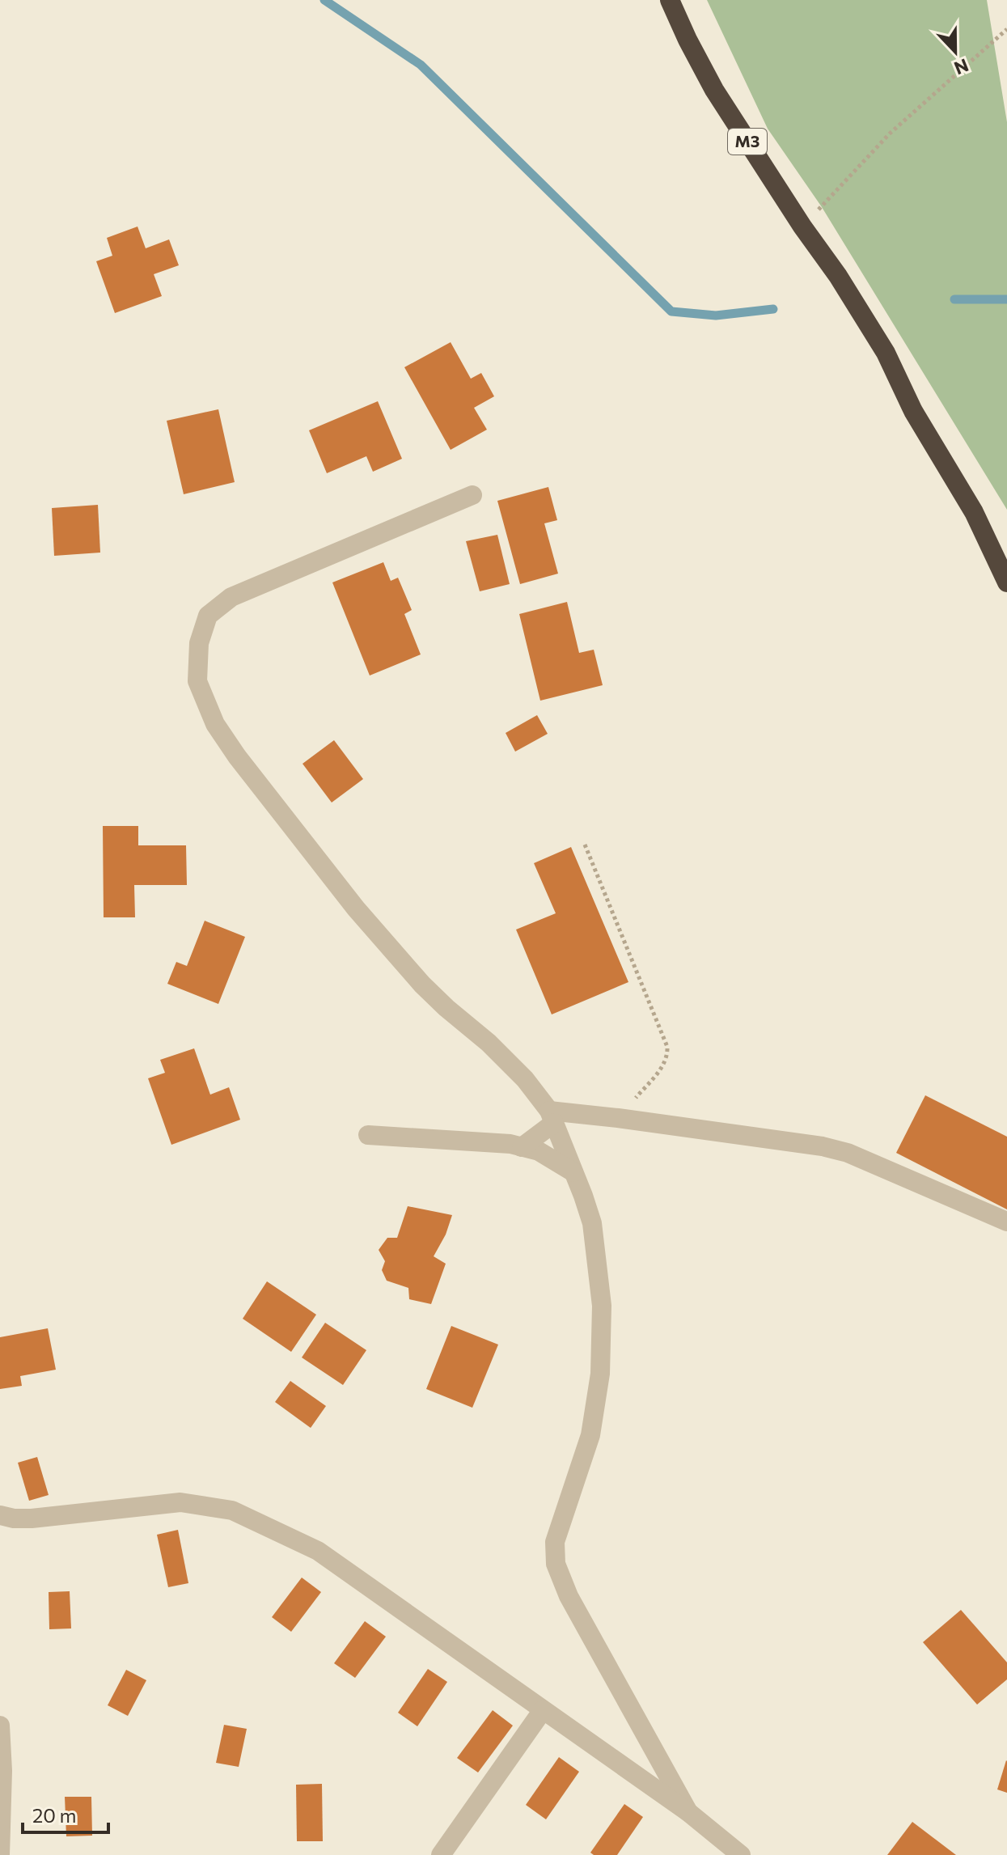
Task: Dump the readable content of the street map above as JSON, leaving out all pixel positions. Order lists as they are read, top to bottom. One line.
{"streets":{"highway":["M3"]},"scale_bar":"20 m","north":"bottom"}
